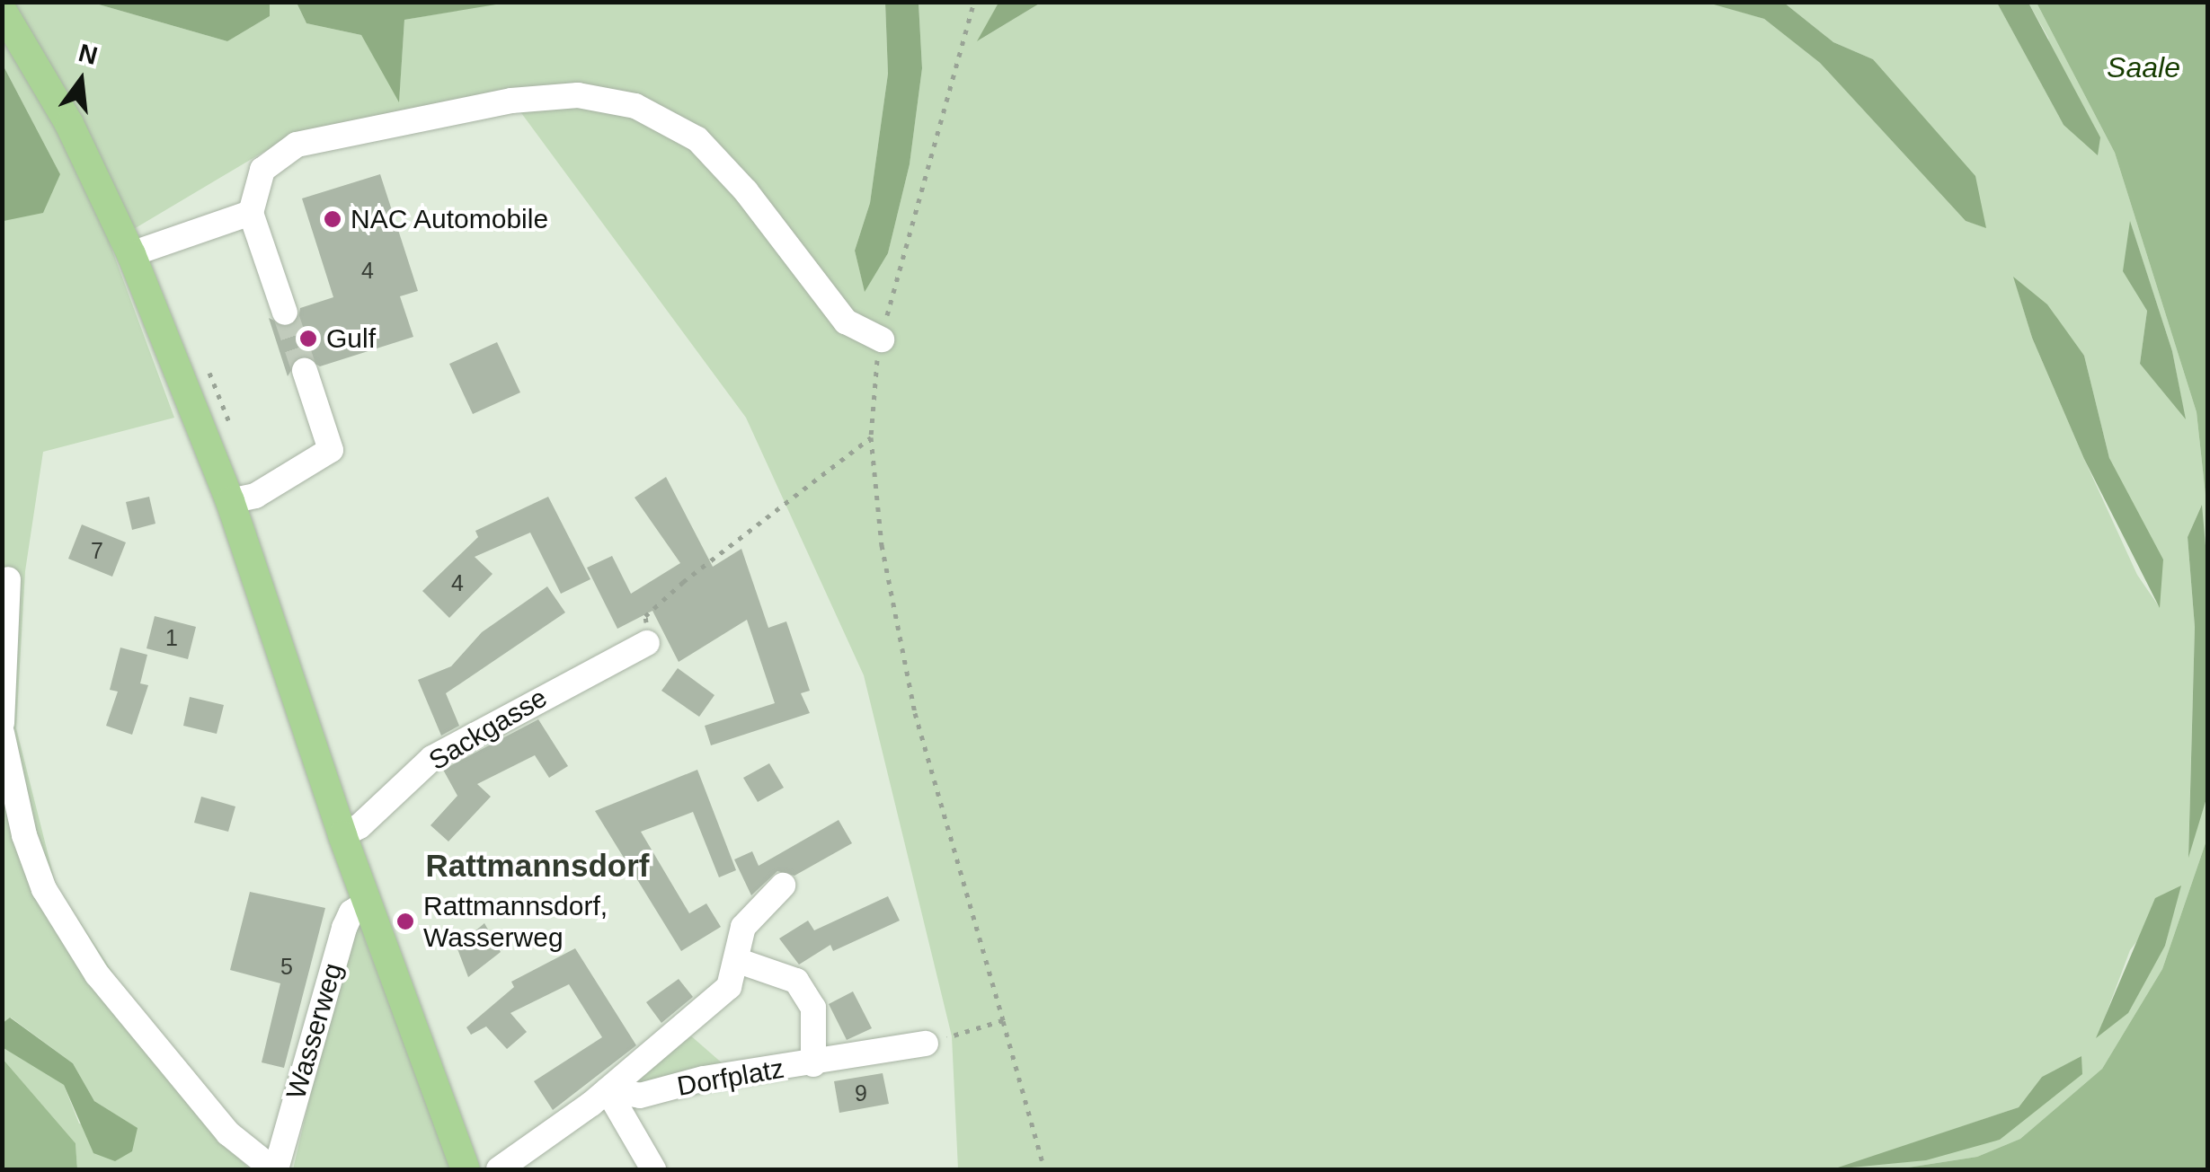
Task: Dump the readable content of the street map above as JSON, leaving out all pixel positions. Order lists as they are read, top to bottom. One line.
{"streets":{"street":["Sackgasse","Wasserweg","Dorfplatz"]},"districts":["Rattmannsdorf"],"water":["Saale"],"places":["NAC Automobile","Gulf","Rattmannsdorf, Wasserweg"],"house_numbers":["4","7","4","1","5","9"],"north":"top"}
